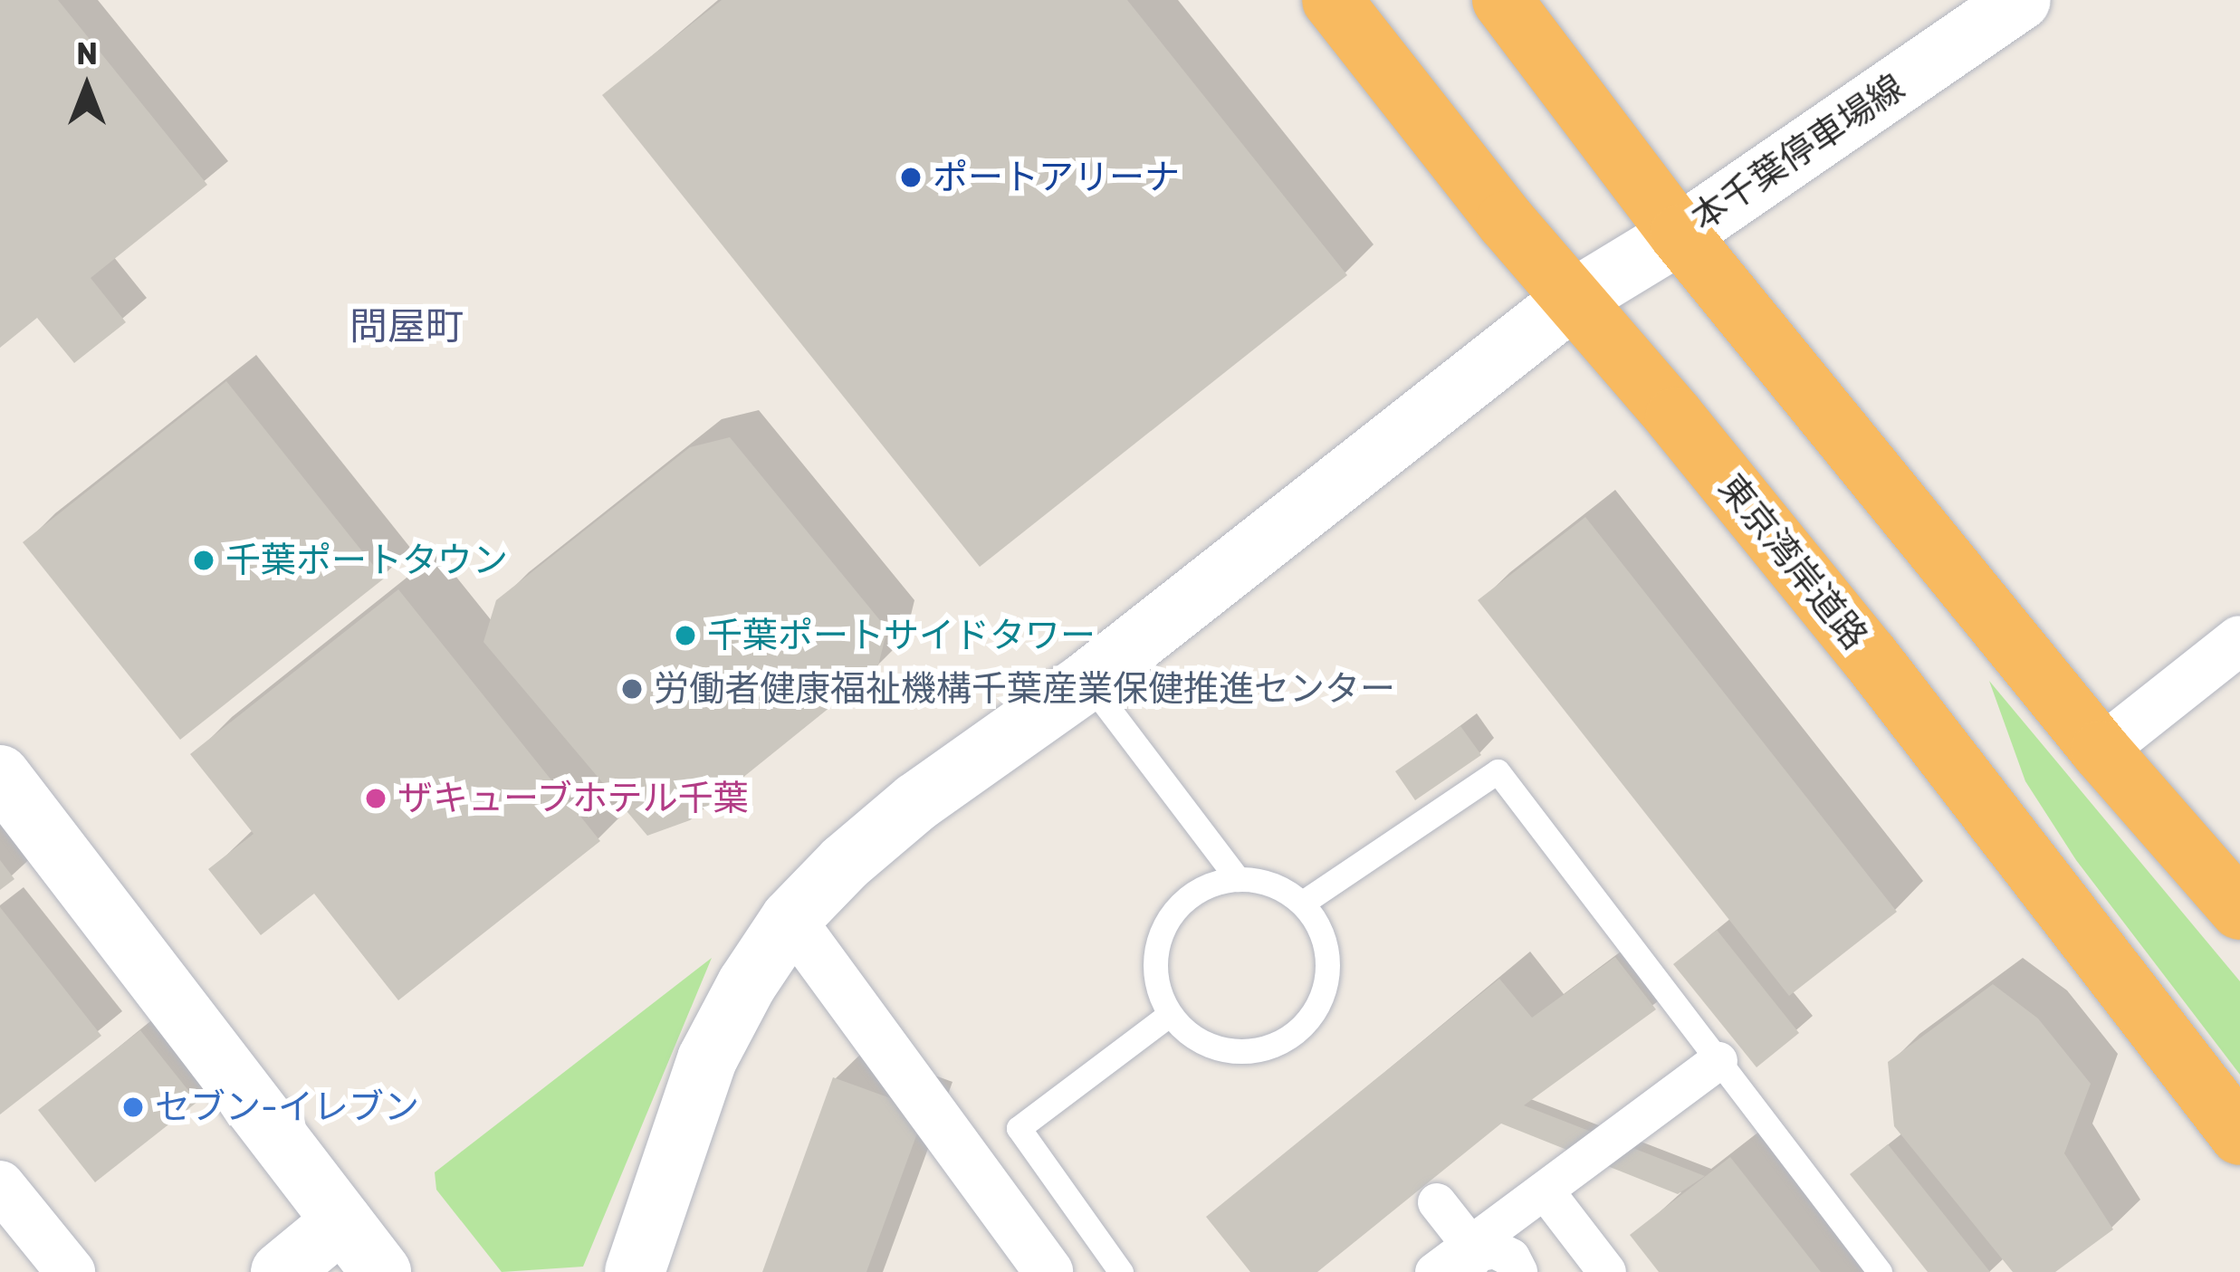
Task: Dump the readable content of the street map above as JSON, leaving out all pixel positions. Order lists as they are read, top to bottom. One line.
{"streets":{"highway":["東京湾岸道路"],"street":["本千葉停車場線"]},"crossings":[["本千葉停車場線","東京湾岸道路"]],"districts":["問屋町"],"places":["ポートアリーナ","千葉ポートタウン","千葉ポートサイドタワー","労働者健康福祉機構千葉産業保健推進センター","ザキューブホテル千葉","セブン-イレブン"],"north":"top"}
